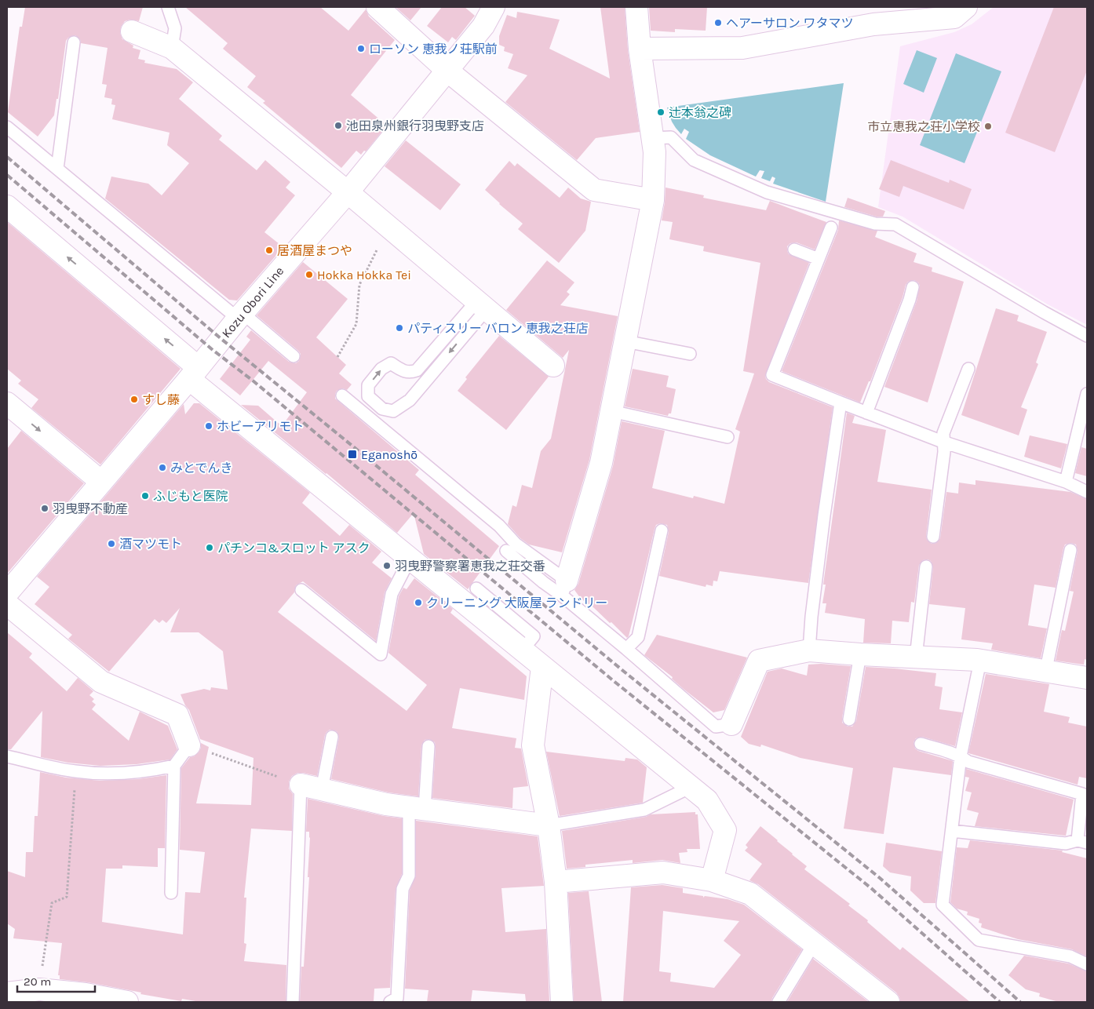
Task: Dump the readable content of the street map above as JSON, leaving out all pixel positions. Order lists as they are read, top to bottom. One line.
{"streets":{"street":["Kozu Obori Line"]},"places":{"other":["ヘアーサロン ワタマツ","ローソン 恵我ノ荘駅前","辻本翁之碑","池田泉州銀行羽曳野支店","市立恵我之荘小学校","居酒屋まつや","Hokka Hokka Tei","パティスリー バロン 恵我之荘店","すし藤","ホビーアリモト","みとでんき","ふじもと医院","羽曳野不動産","酒マツモト","パチンコ&スロット アスク","羽曳野警察署恵我之荘交番","クリーニング 大阪屋 ランドリー"],"transit":["Eganoshō"]},"scale_bar":"20 m"}
